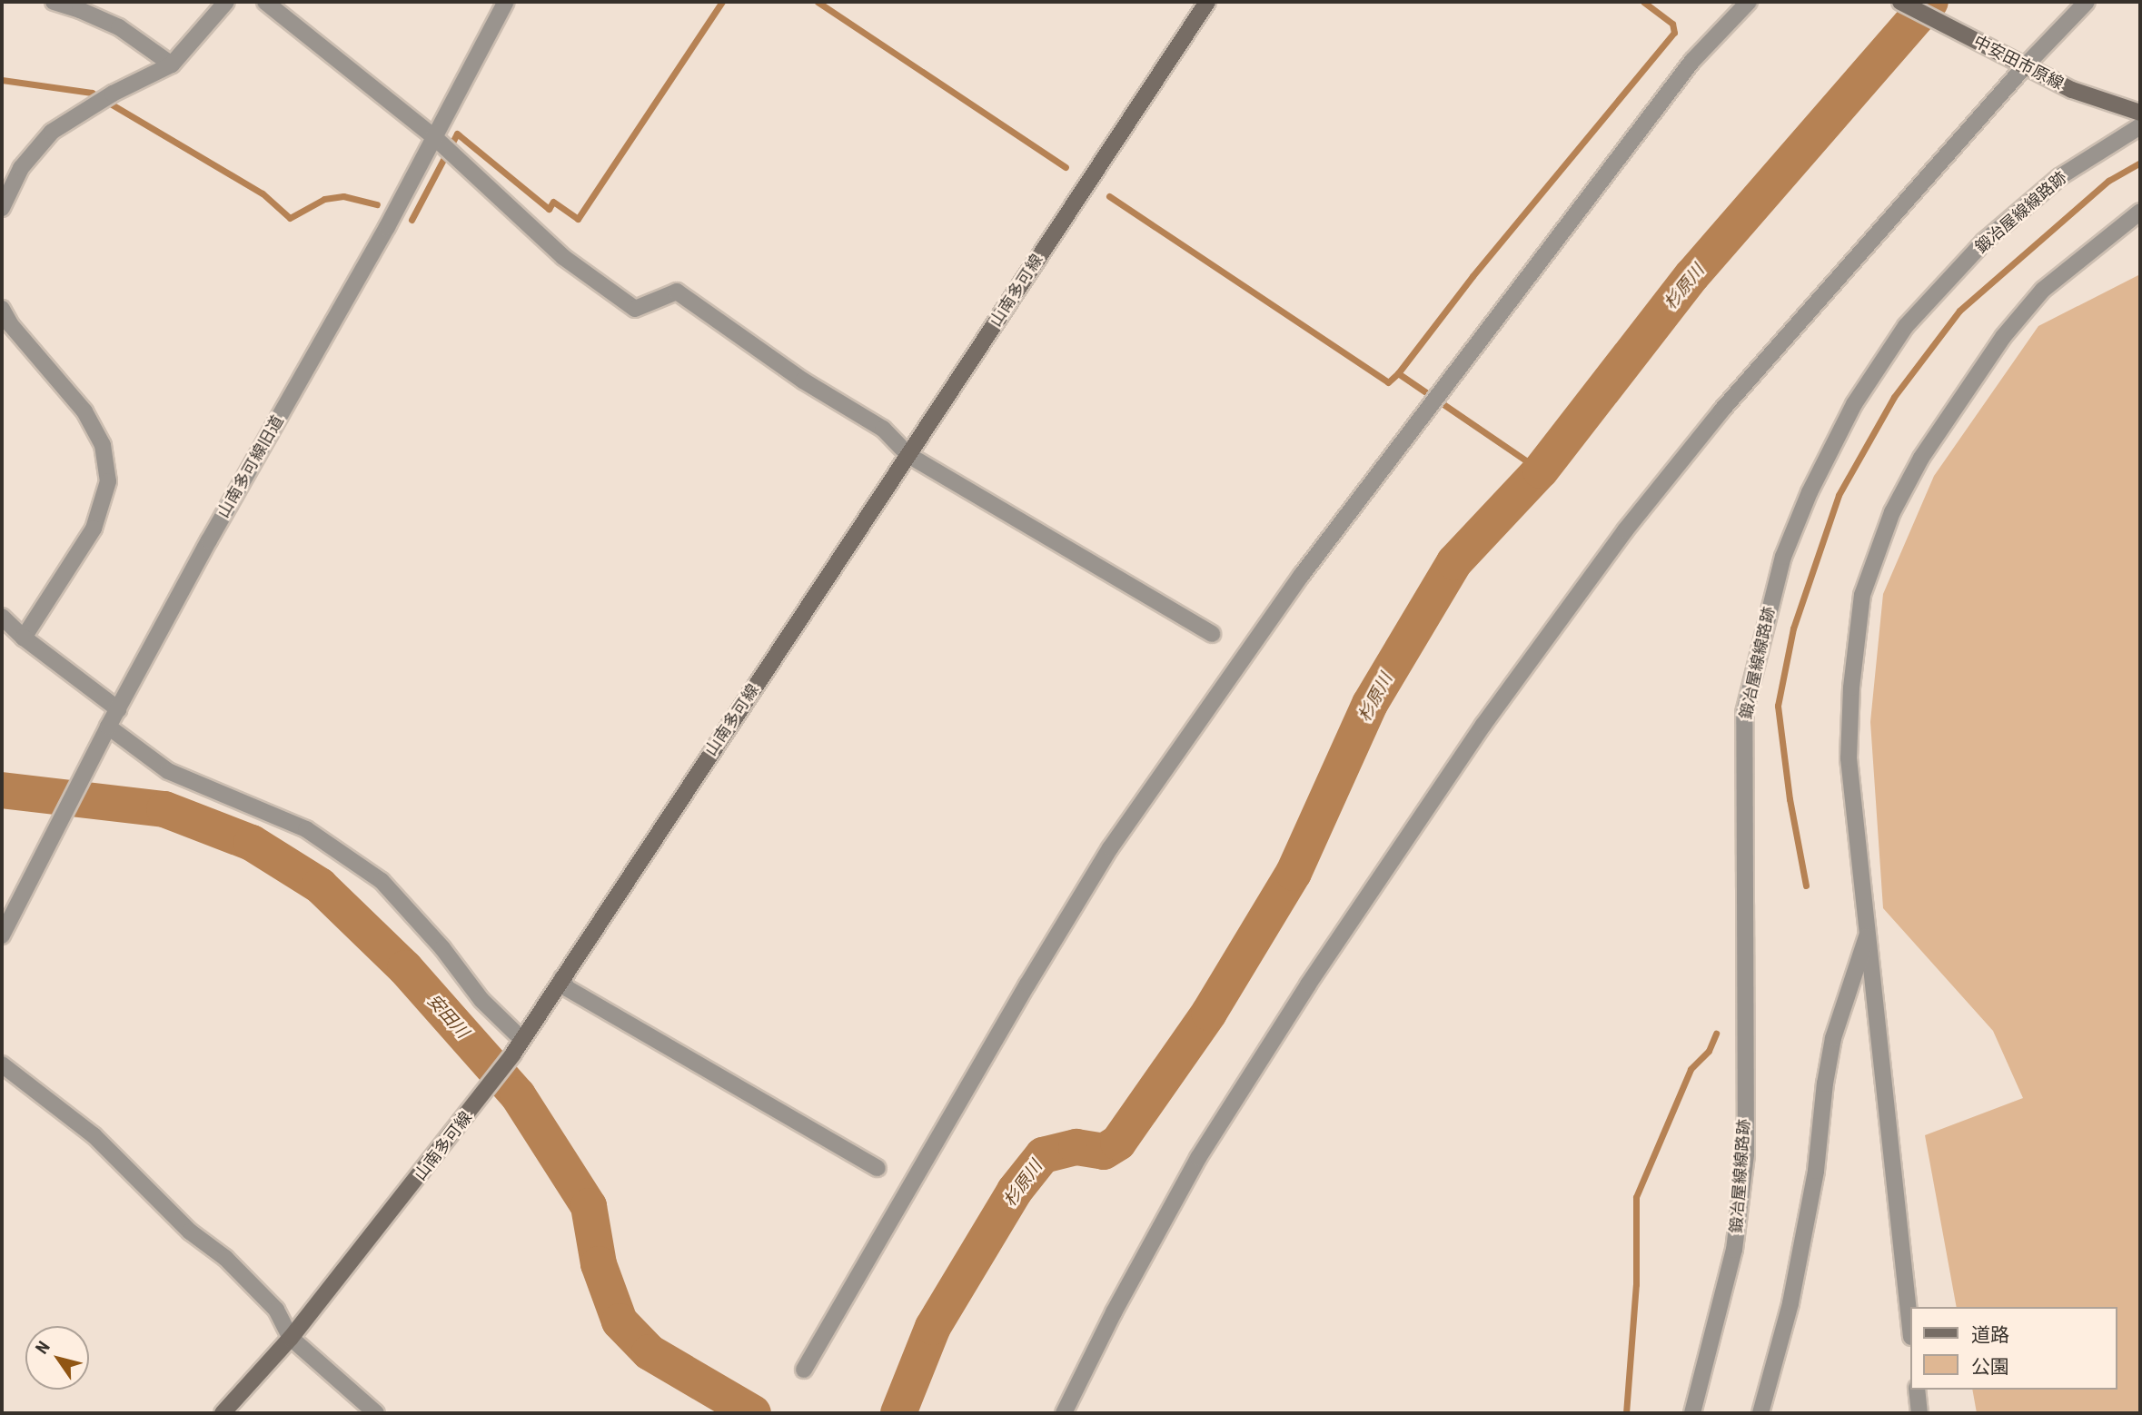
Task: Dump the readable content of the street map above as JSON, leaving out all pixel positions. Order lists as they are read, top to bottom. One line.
{"streets":{"main road":["中安田市原線","山南多可線"],"street":["鍛冶屋線線路跡","山南多可線旧道"]},"water":["杉原川","安田川"],"legend":["道路","公園"],"north":"top left"}
